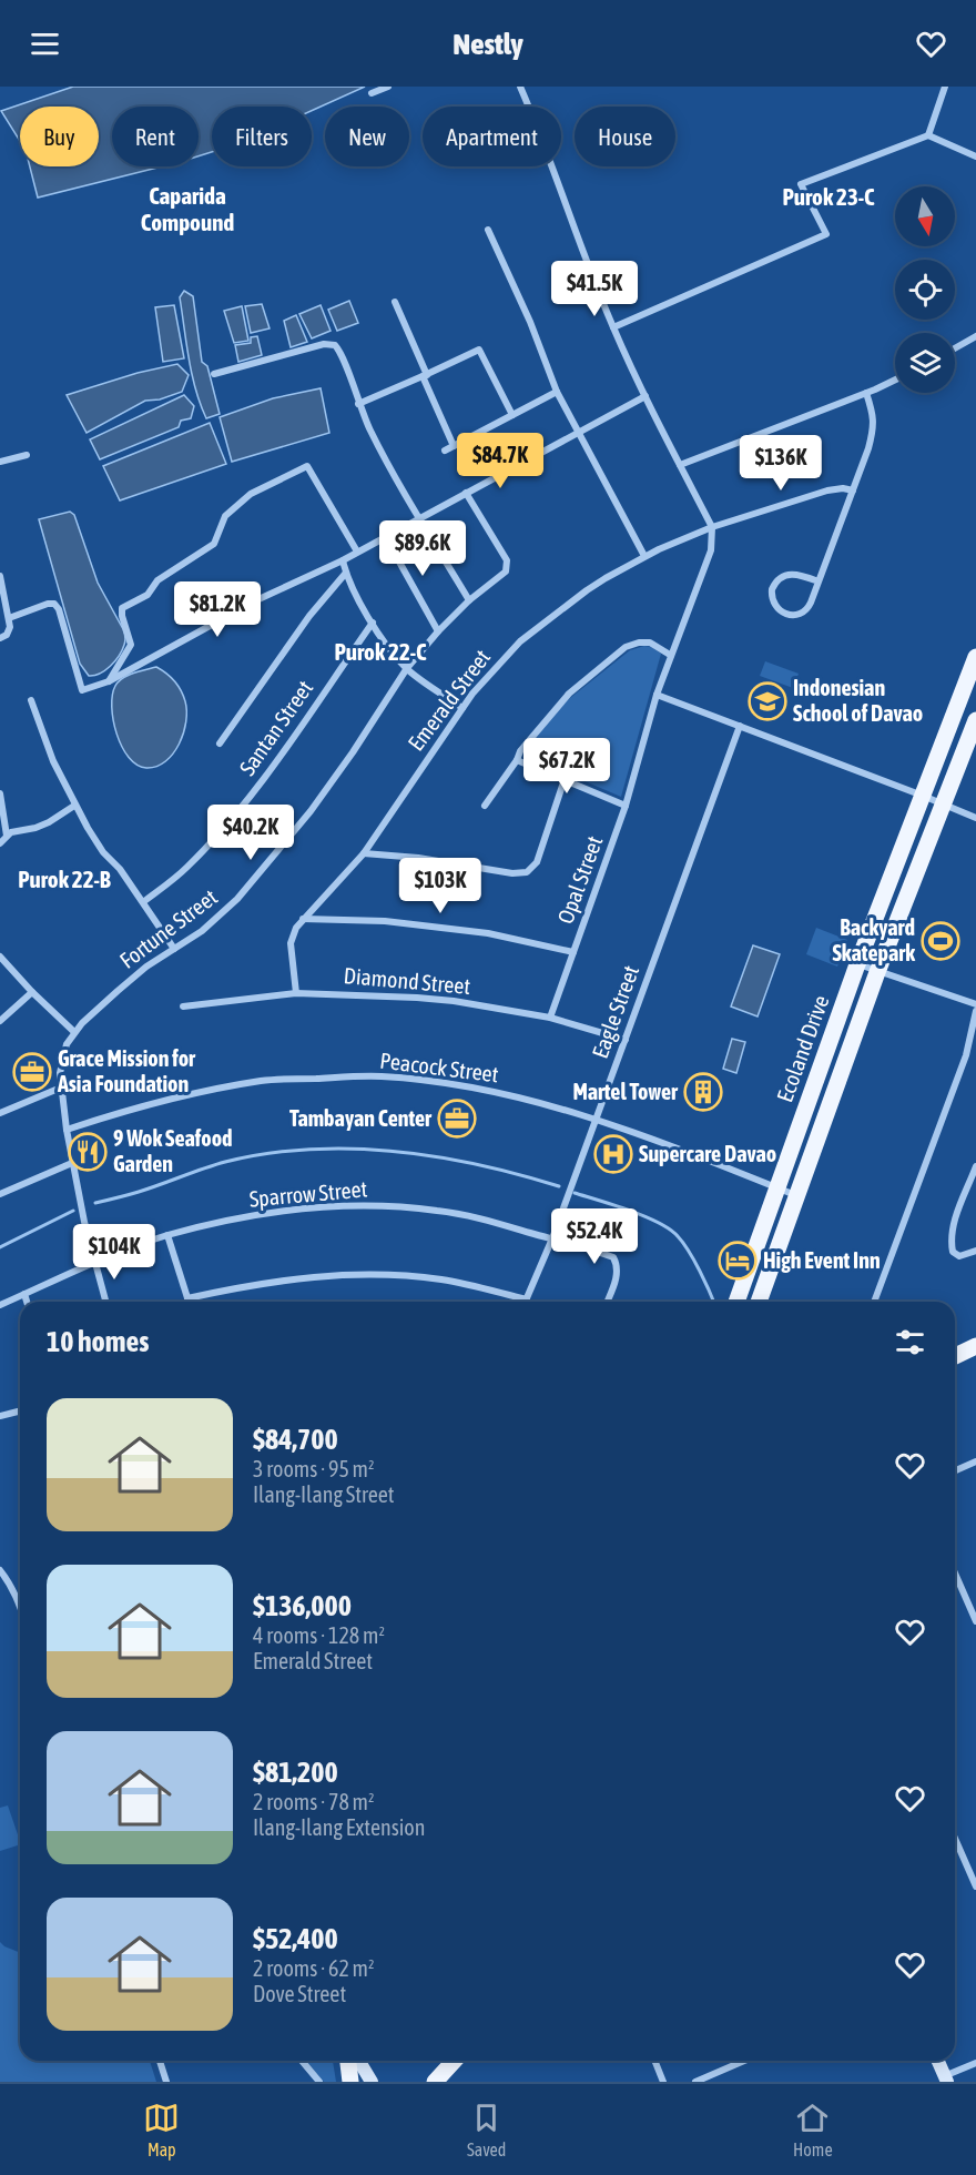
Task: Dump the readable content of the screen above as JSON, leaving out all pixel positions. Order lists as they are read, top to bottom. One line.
{"streets":{"main road":["Ecoland Drive"],"street":["Emerald Street","Santan Street","Opal Street","Fortune Street","Diamond Street","Eagle Street","Peacock Street","Sparrow Street"]},"crossings":[["Emerald Street","Opal Street"],["Emerald Street","Diamond Street"],["Opal Street","Diamond Street"],["Fortune Street","Peacock Street"],["Fortune Street","Sparrow Street"],["Diamond Street","Eagle Street"],["Eagle Street","Peacock Street"],["Eagle Street","Sparrow Street"],["Ecoland Drive","Peacock Street"]],"districts":["Caparida Compound","Purok 23-C","Purok 22-C","Purok 22-B"],"places":{"school or university":["Indonesian School of Davao"],"sports":["Backyard Skatepark"],"office":["Grace Mission for Asia Foundation","Tambayan Center"],"building":["Martel Tower"],"restaurant":["9 Wok Seafood Garden"],"hospital":["Supercare Davao"],"hotel":["High Event Inn"]},"north":"bottom","page":{"header":"Nestly","chip":["Buy","Rent","Filters","New","Apartment","House"],"price":["$41.5K","$84.7K","$136K","$89.6K","$81.2K","$67.2K","$40.2K","$103K","$52.4K","$104K"],"heading":"10 homes","list":[{"name":"$84,700","note":"3 rooms · 95 m² · Ilang-Ilang Street"},{"name":"$136,000","note":"4 rooms · 128 m² · Emerald Street"},{"name":"$81,200","note":"2 rooms · 78 m² · Ilang-Ilang Extension"},{"name":"$52,400","note":"2 rooms · 62 m² · Dove Street"}],"tabs":["Map","Saved","Home"]}}
